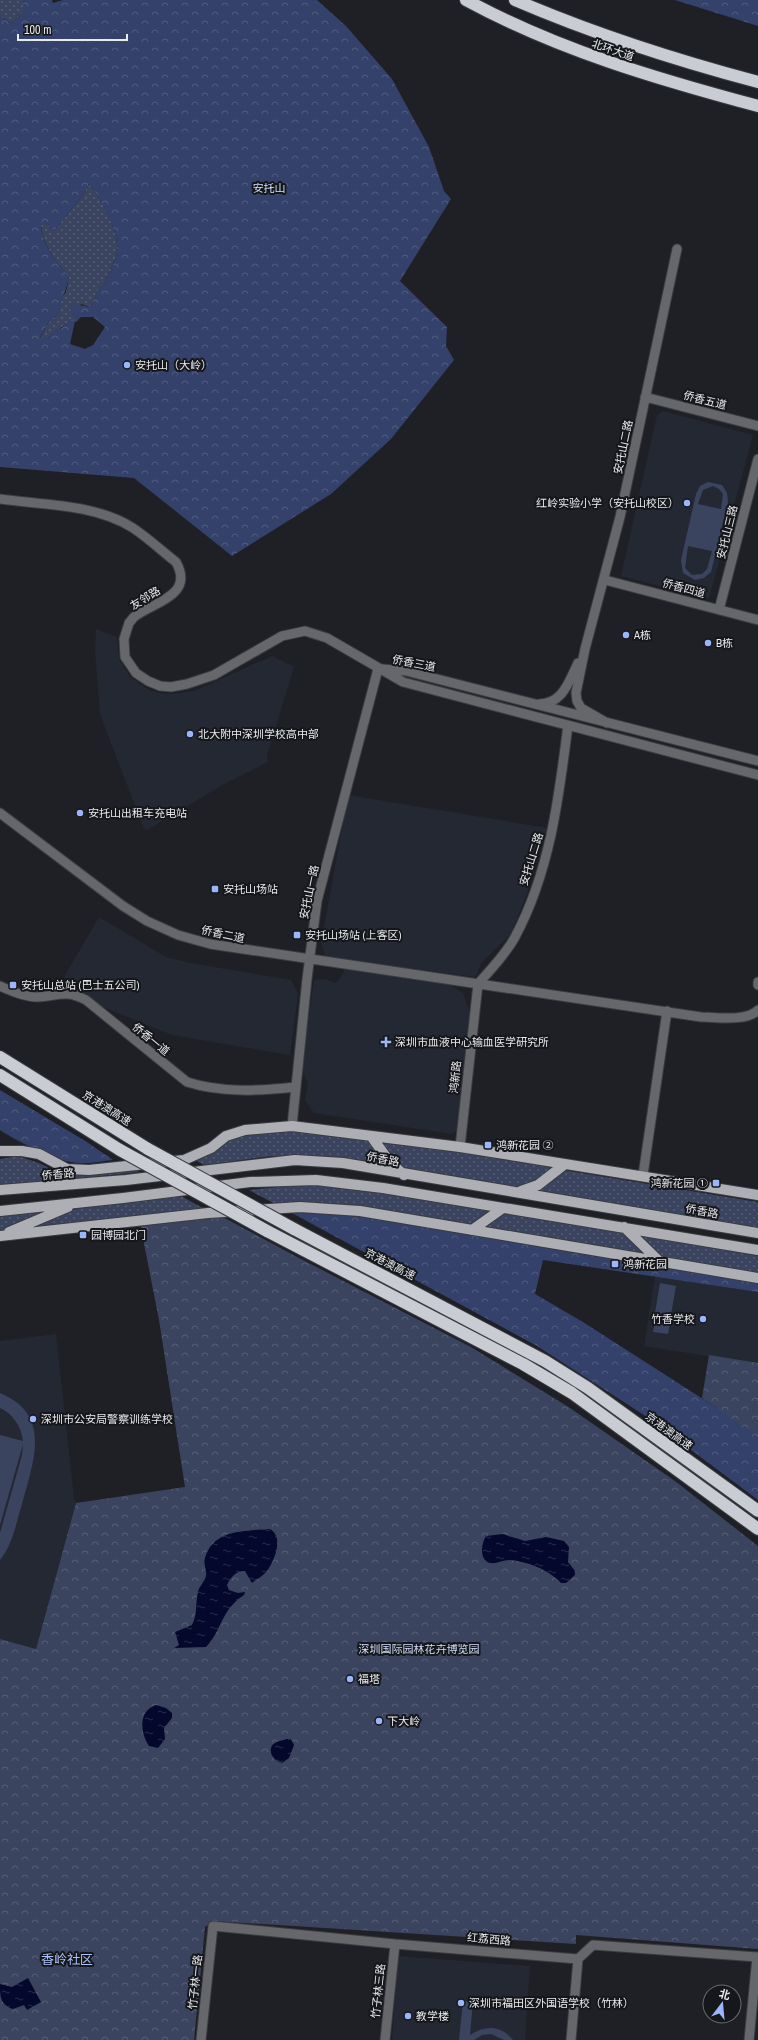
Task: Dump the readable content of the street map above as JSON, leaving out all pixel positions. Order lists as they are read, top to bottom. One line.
{"streets":{"highway":["北环大道","京港澳高速"],"main road":["侨香路"],"street":["侨香五道","安托山二路","安托山三路","侨香四道","友邻路","侨香三道","安托山一路","侨香二道","侨香一道","鸿新路","红荔西路","竹子林一路","竹子林三路"]},"crossings":[["侨香五道","安托山二路"],["安托山二路","侨香四道"],["安托山二路","侨香三道"],["安托山二路","侨香二道"],["安托山二路","鸿新路"],["安托山三路","侨香四道"],["友邻路","侨香三道"],["友邻路","安托山一路"],["侨香三道","安托山一路"],["安托山一路","侨香二道"],["安托山一路","侨香一道"],["侨香二道","鸿新路"],["红荔西路","竹子林一路"],["红荔西路","竹子林三路"]],"districts":["香岭社区"],"parks":["安托山","深圳国际园林花卉博览园"],"places":{"other":["安托山（大岭）","红岭实验小学（安托山校区）","A栋","B栋","北大附中深圳学校高中部","安托山出租车充电站","竹香学校","深圳市公安局警察训练学校","福塔","下大岭","深圳市福田区外国语学校（竹林）","教学楼"],"transit":["安托山场站","安托山场站 (上客区)","安托山总站 (巴士五公司)","鸿新花园 ②","鸿新花园 ①","园博园北门","鸿新花园"],"health":["深圳市血液中心输血医学研究所"]},"scale_bar":"100 m","north":"top"}
